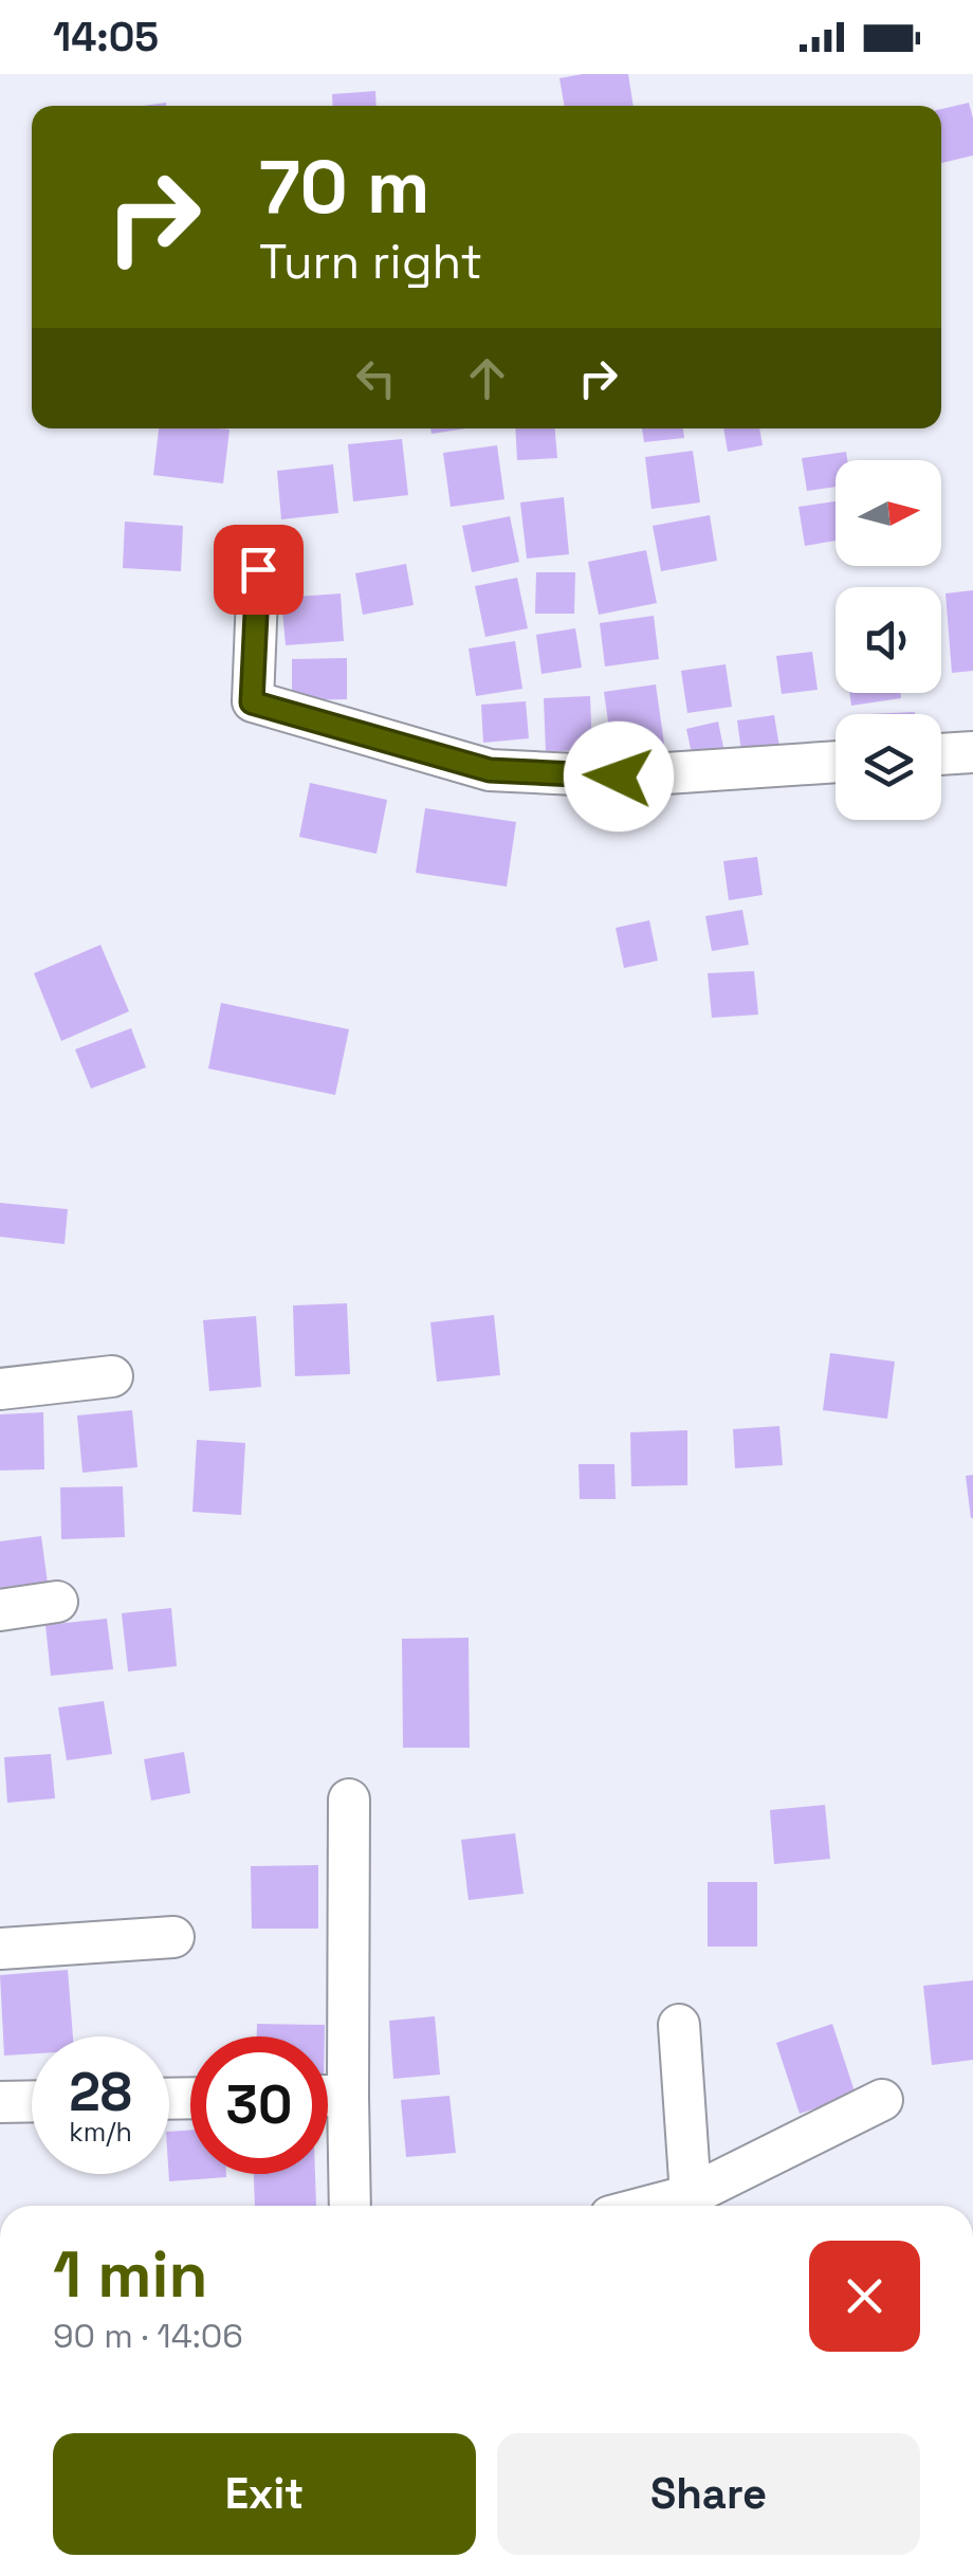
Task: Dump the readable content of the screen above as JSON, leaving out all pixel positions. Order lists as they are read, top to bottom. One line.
{"north":"right","page":{"status":"14:05","turn":["70 m","Turn right"],"speed":"28 km/h","limit":"30","heading":["1 min","90 m · 14:06"],"buttons":["Exit","Share"]}}
